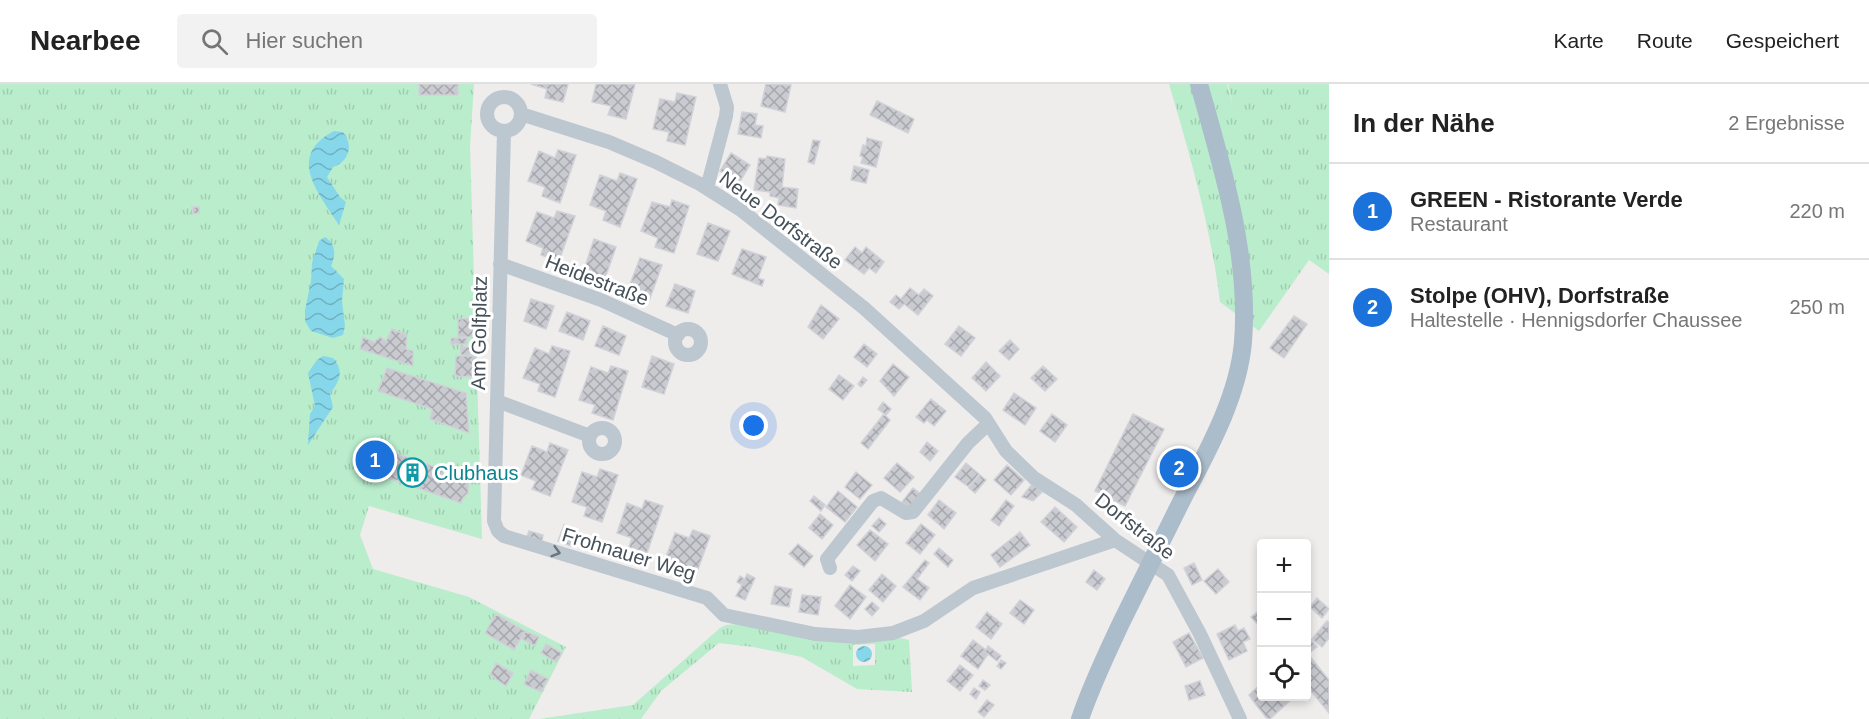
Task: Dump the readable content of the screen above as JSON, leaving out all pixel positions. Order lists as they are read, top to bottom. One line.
{"streets":{"street":["Neue Dorfstraße","Heidestraße","Am Golfplatz","Dorfstraße","Frohnauer Weg"]},"crossings":[["Neue Dorfstraße","Am Golfplatz"],["Neue Dorfstraße","Dorfstraße"],["Heidestraße","Am Golfplatz"],["Am Golfplatz","Frohnauer Weg"],["Dorfstraße","Frohnauer Weg"]],"one_way":["Frohnauer Weg"],"places":{"building":["Clubhaus"]},"page":{"header":"Nearbee","search":"Hier suchen","nav":["Karte","Route","Gespeichert"],"heading":["In der Nähe","2 Ergebnisse"],"list":[{"mark":"1","name":"GREEN - Ristorante Verde","note":"Restaurant","value":"220 m"},{"mark":"2","name":"Stolpe (OHV), Dorfstraße","note":"Haltestelle · Hennigsdorfer Chaussee","value":"250 m"}],"pins":["1","2"],"map_buttons":["+","−"]}}
